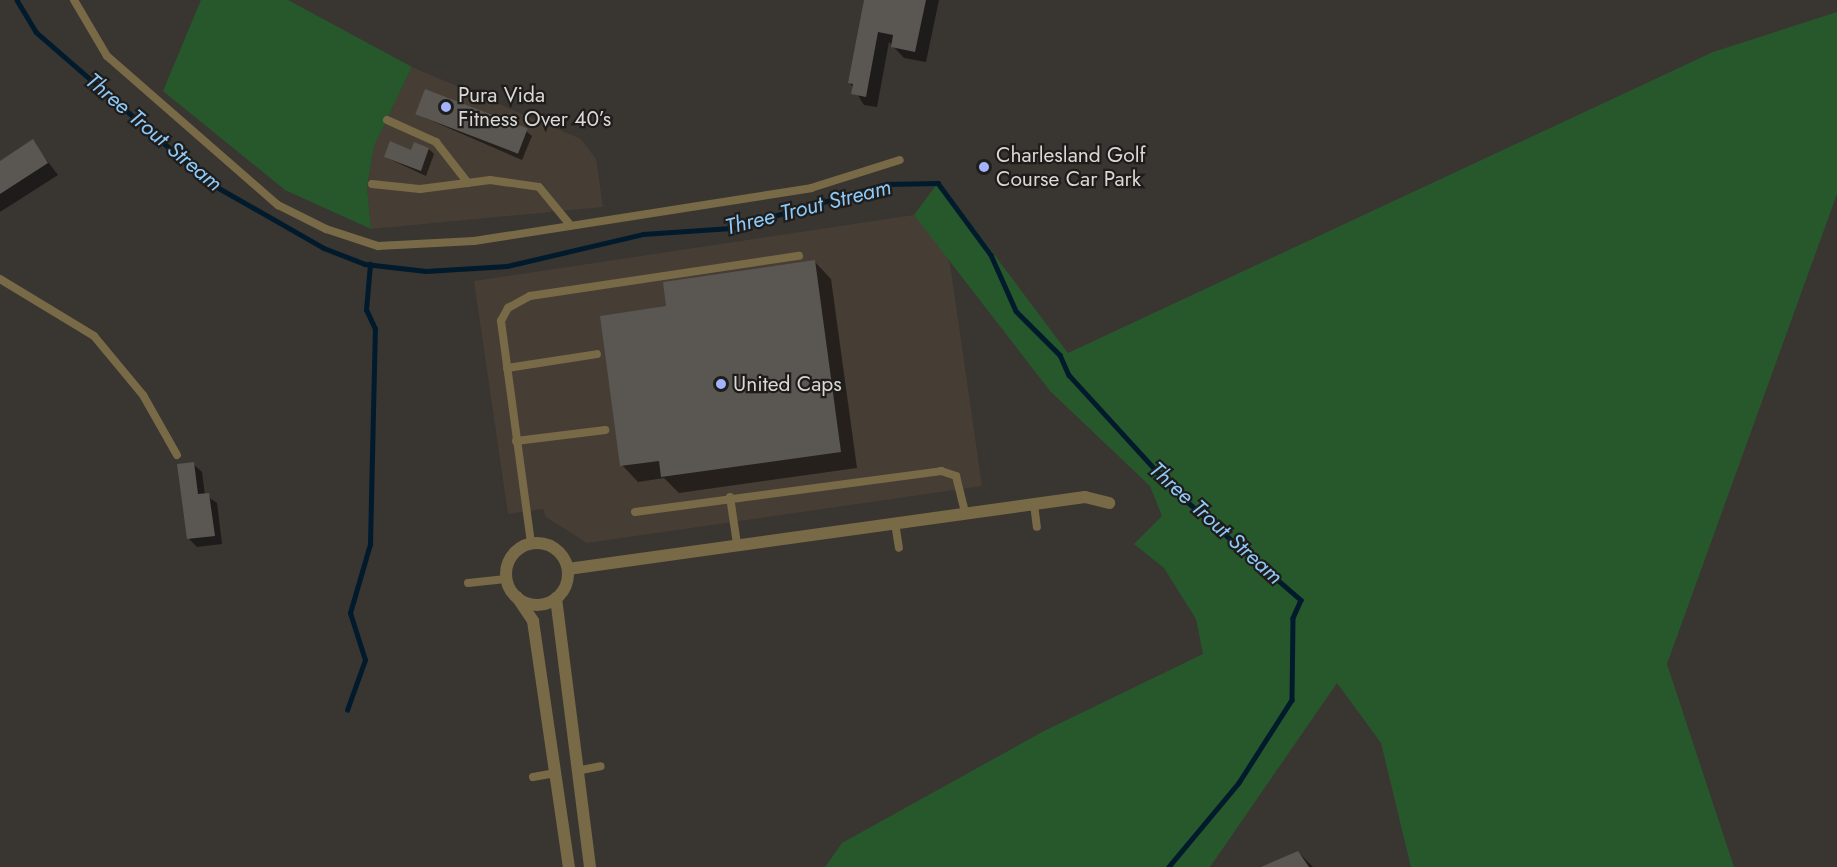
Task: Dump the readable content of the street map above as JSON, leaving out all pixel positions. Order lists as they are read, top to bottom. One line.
{"water":["Three Trout Stream"],"places":["Pura Vida Fitness Over 40’s","Charlesland Golf Course Car Park","United Caps"]}
